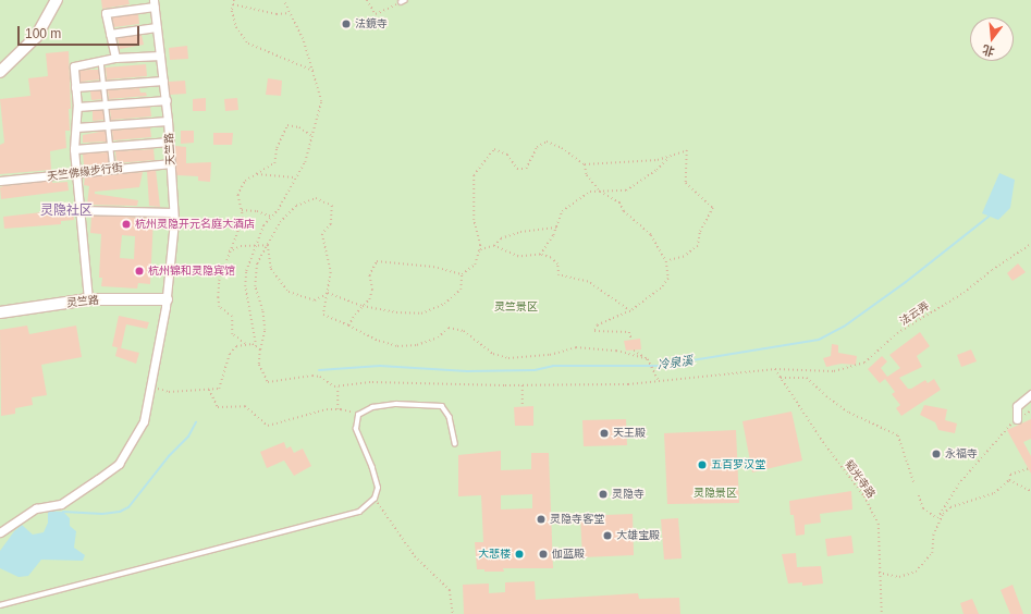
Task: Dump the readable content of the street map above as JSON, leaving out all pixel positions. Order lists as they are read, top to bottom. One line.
{"streets":{"street":["天竺路","天竺佛缘步行街","灵竺路"],"path":["法云弄","韬光寺路"]},"crossings":[["天竺路","天竺佛缘步行街"],["天竺路","灵竺路"],["法云弄","韬光寺路"]],"districts":["灵隐社区"],"water":["冷泉溪"],"parks":["灵竺景区","灵隐景区"],"places":["法鏡寺","杭州灵隐开元名庭大酒店","杭州锦和灵隐宾馆","天王殿","永福寺","五百罗汉堂","灵隐寺","灵隐寺客堂","大雄宝殿","大悲楼","伽蓝殿"],"scale_bar":"100 m","north":"bottom"}
